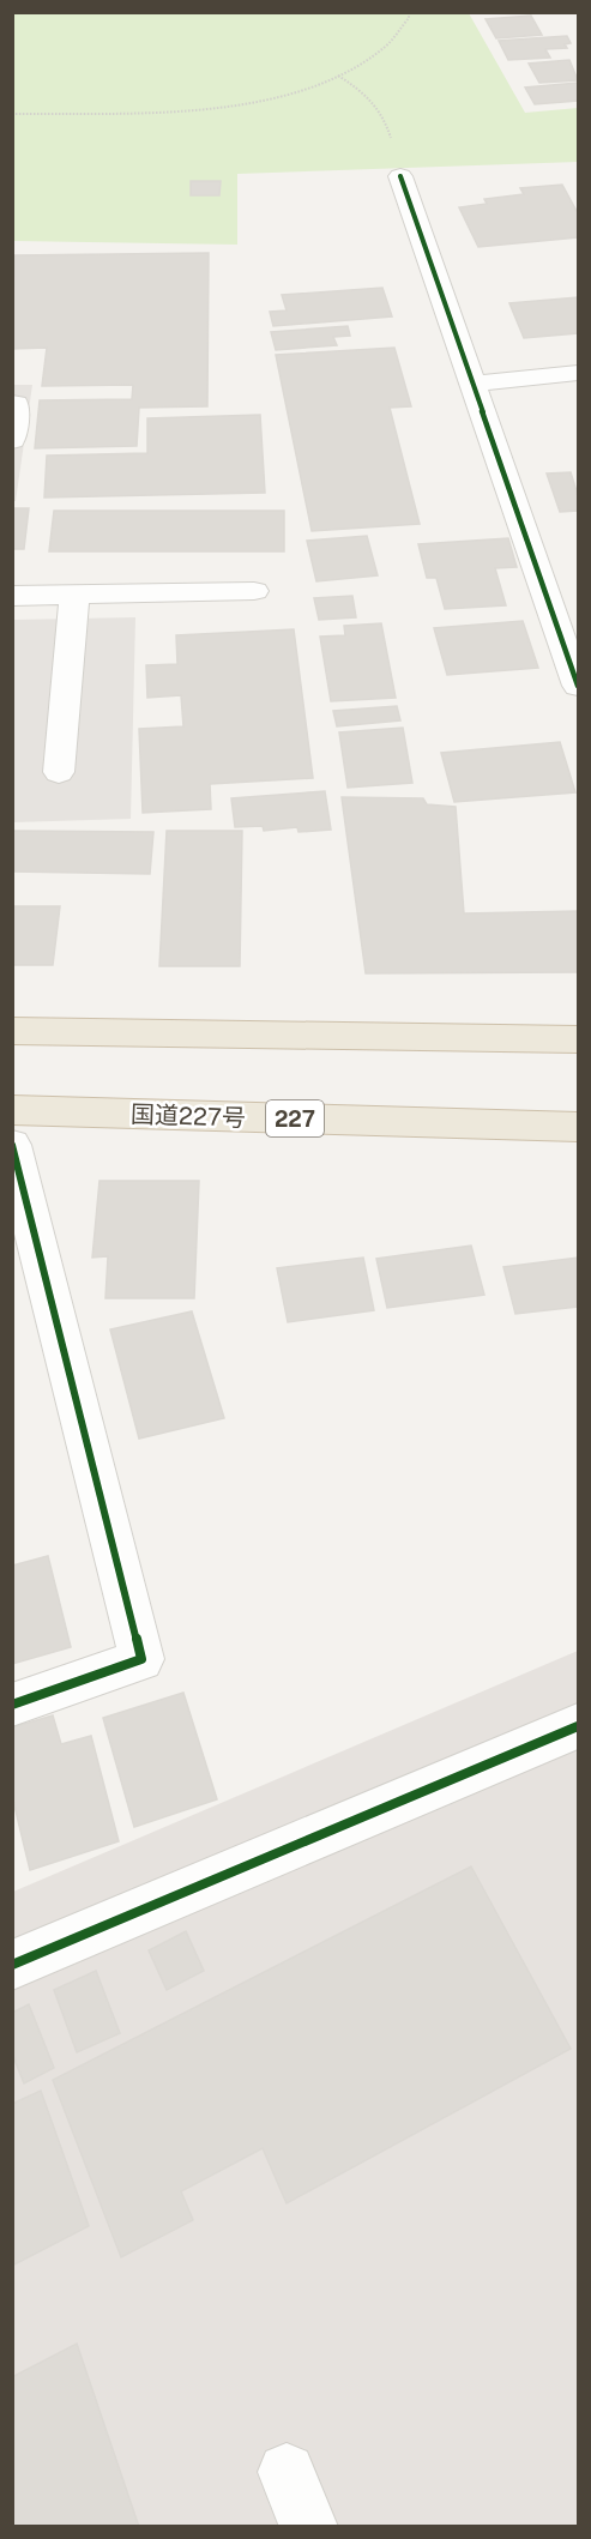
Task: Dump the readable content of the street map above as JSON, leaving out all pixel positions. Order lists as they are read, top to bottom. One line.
{"streets":{"highway":["国道227号","227"]}}
